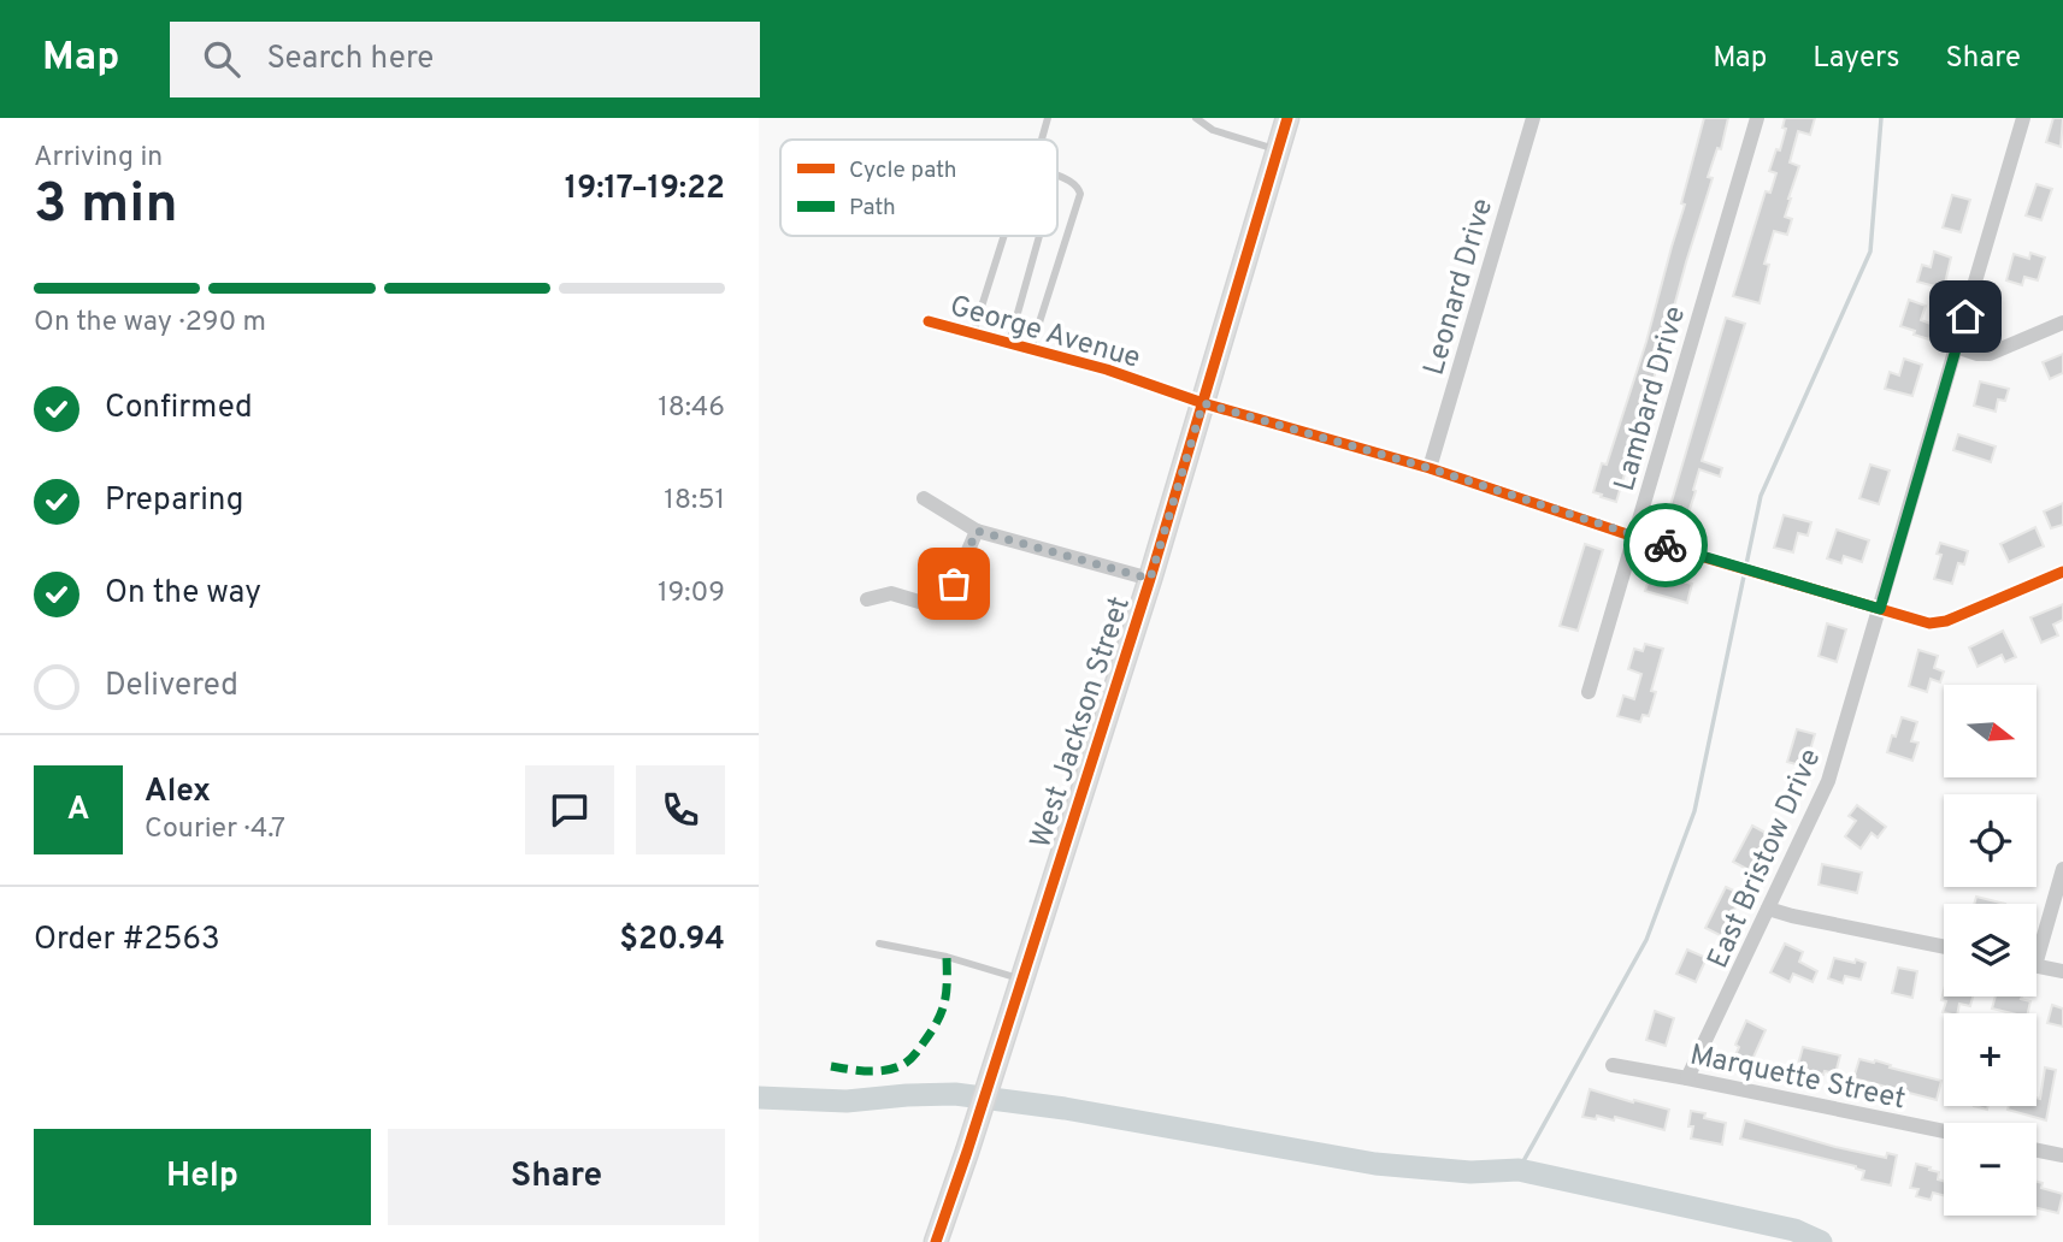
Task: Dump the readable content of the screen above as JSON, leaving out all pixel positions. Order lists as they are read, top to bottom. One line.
{"streets":{"street":["Leonard Drive","George Avenue","Lambard Drive","West Jackson Street","East Bristow Drive","Marquette Street"]},"crossings":[["Leonard Drive","George Avenue"],["George Avenue","Lambard Drive"],["George Avenue","West Jackson Street"],["George Avenue","East Bristow Drive"],["East Bristow Drive","Marquette Street"]],"legend":["Cycle path","Path"],"north":"right","page":{"header":"Map","search":"Search here","nav":["Map","Layers","Share"],"heading":["3 min","Arriving in","19:17–19:22"],"panel":["Alex","Courier · 4.7","Order #2563","$20.94"],"bar":"On the way · 290 m","list":[["Confirmed","18:46"],["Preparing","18:51"],["On the way","19:09"],"Delivered"],"map_buttons":["+","−"],"round":"A","buttons":["Help","Share"]}}
